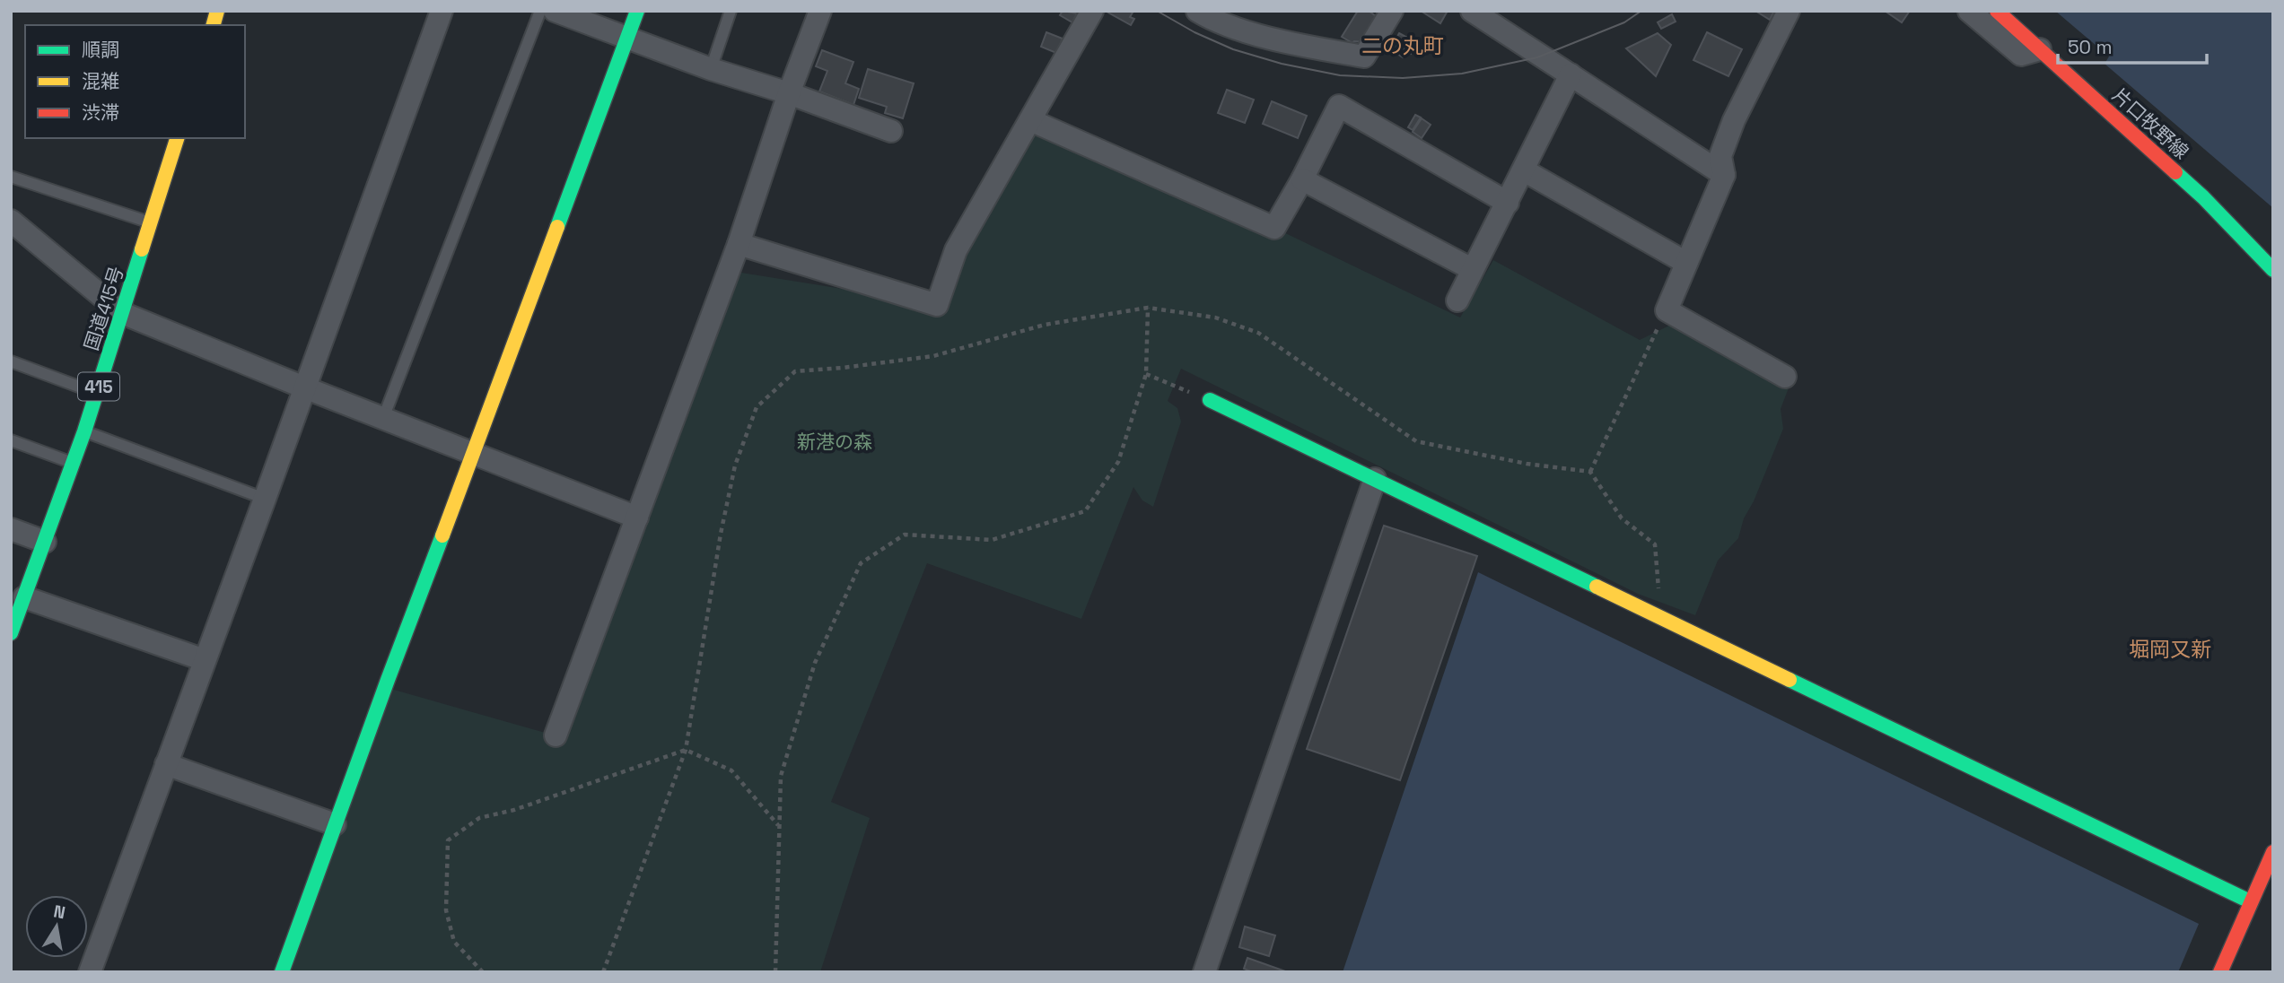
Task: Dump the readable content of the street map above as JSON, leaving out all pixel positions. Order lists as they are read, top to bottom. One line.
{"streets":{"main road":["片口牧野線","国道415号","415"]},"districts":["二の丸町","堀岡又新"],"parks":["新港の森"],"legend":["順調","混雑","渋滞"],"scale_bar":"50 m","north":"top"}
